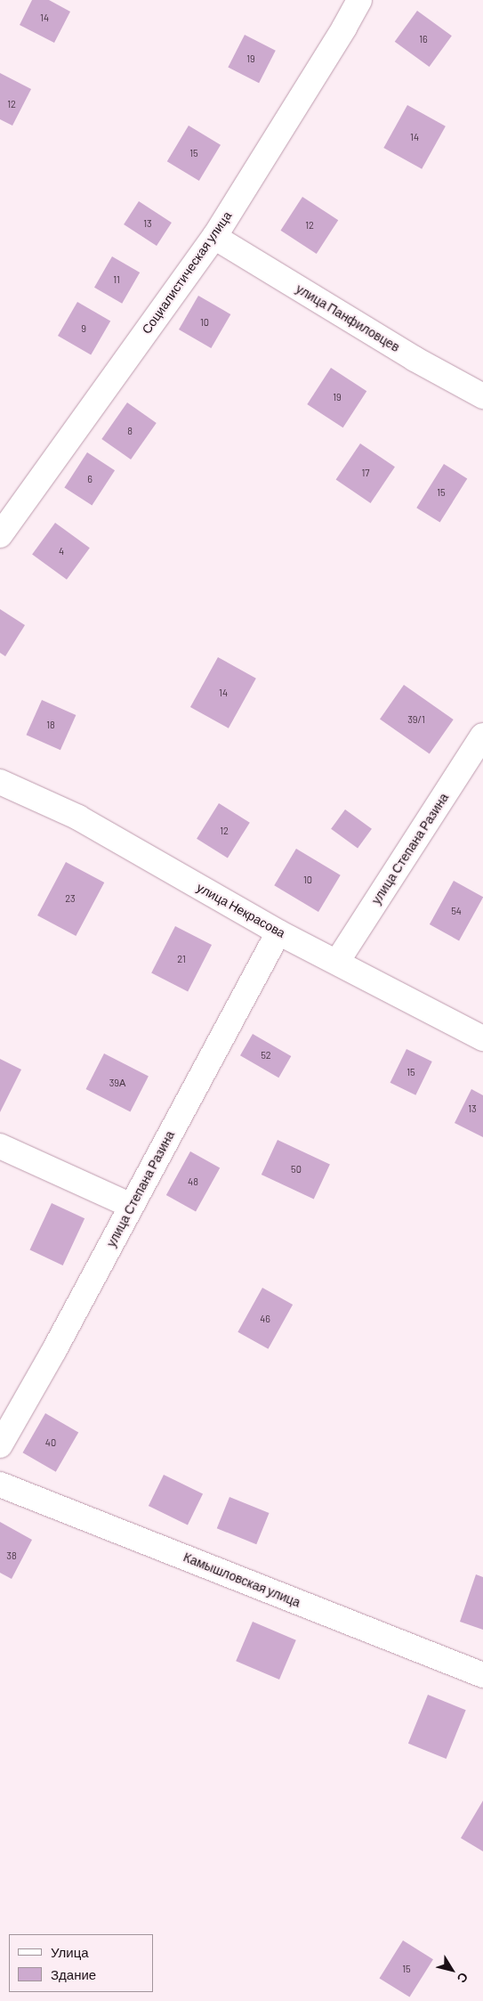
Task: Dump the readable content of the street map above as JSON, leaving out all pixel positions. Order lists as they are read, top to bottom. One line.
{"streets":{"street":["Социалистическая улица","улица Панфиловцев","улица Степана Разина","улица Некрасова","Камышловская улица"]},"crossings":[["Социалистическая улица","улица Панфиловцев"],["улица Степана Разина","улица Некрасова"]],"house_numbers":["14","16","19","12","14","15","13","12","11","10","9","19","8","17","6","15","4","14","39/1","18","12","10","23","54","21","52","15","39А","13","50","48","46","40","38","15"],"legend":["Улица","Здание"],"north":"bottom right"}
